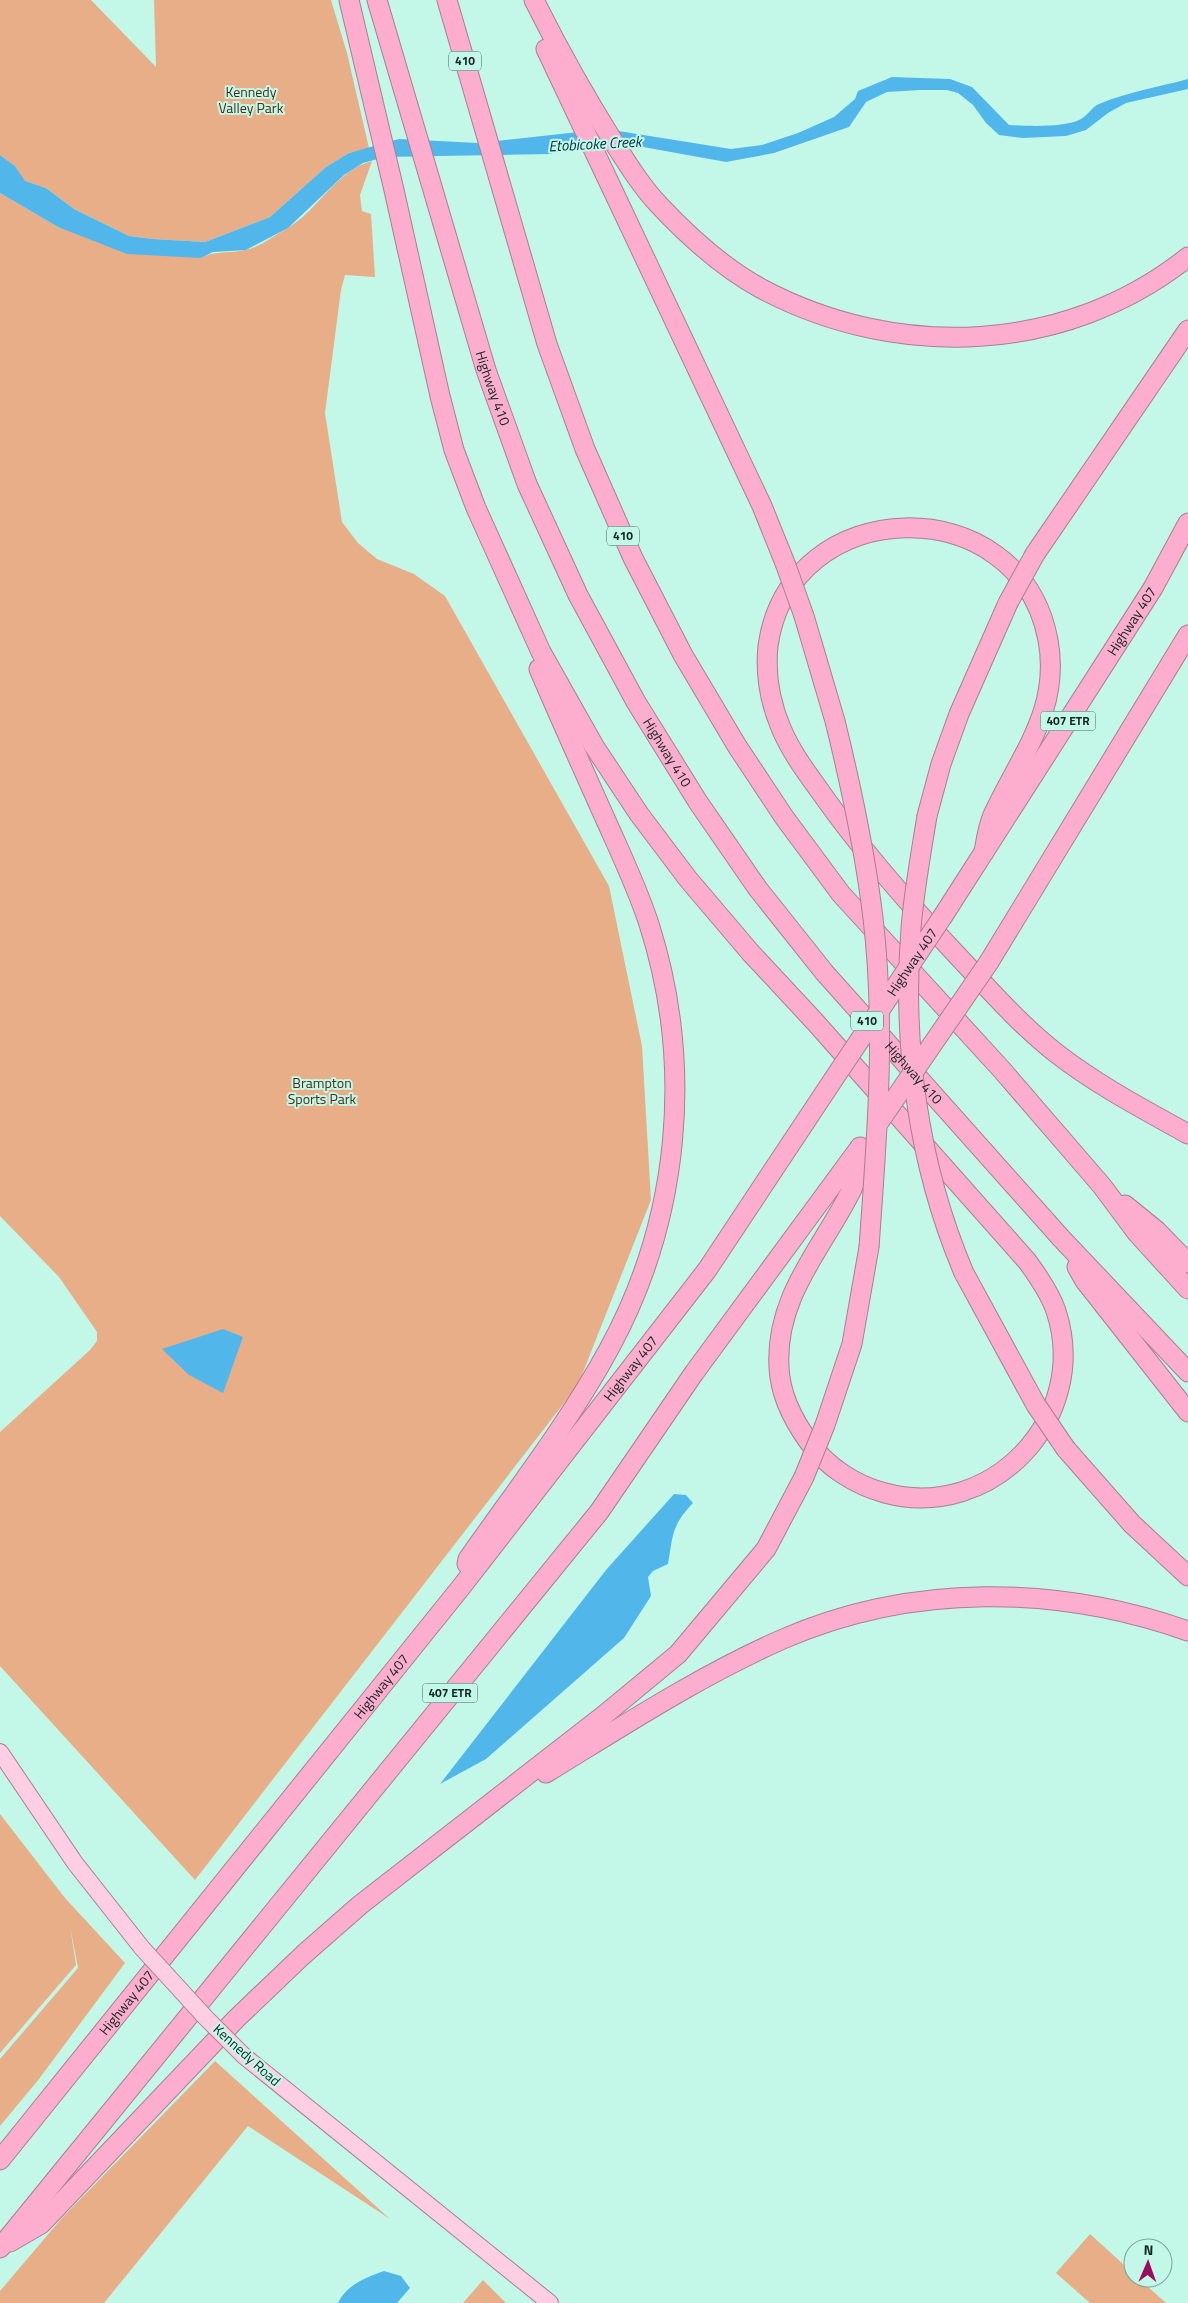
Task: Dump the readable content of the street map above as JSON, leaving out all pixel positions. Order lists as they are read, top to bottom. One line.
{"streets":{"highway":["410","Highway 410","Highway 407","407 ETR"],"main road":["Kennedy Road"]},"water":["Etobicoke Creek"],"parks":["Kennedy Valley Park","Brampton Sports Park"],"north":"top"}
